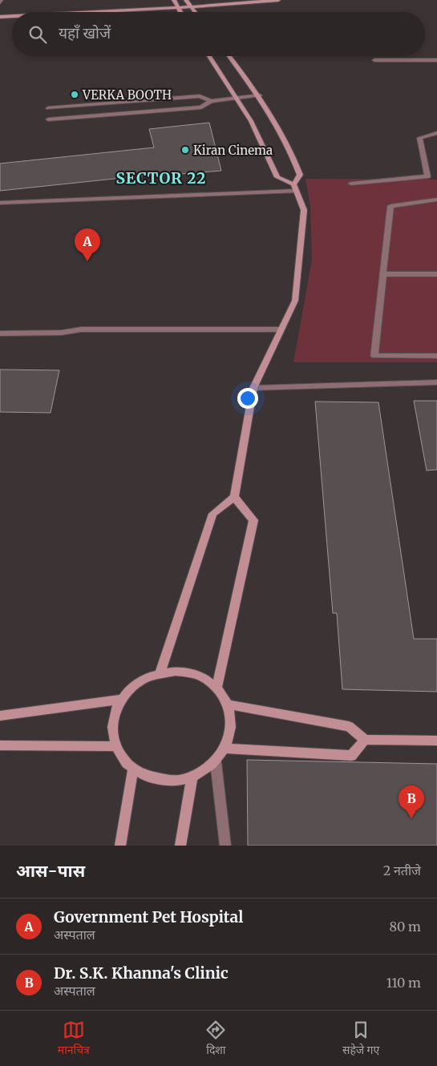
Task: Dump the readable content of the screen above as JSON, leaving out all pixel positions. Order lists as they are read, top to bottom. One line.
{"districts":["SECTOR 22"],"places":["VERKA BOOTH","Kiran Cinema"],"page":{"search":"यहाँ खोजें","pins":["A","B"],"heading":["आस-पास","2 नतीजे"],"list":[{"mark":"A","name":"Government Pet Hospital","note":"अस्पताल","value":"80 m"},{"mark":"B","name":"Dr. S.K. Khanna's Clinic","note":"अस्पताल","value":"110 m"}],"nav":["मानचित्र","दिशा","सहेजे गए"]}}
